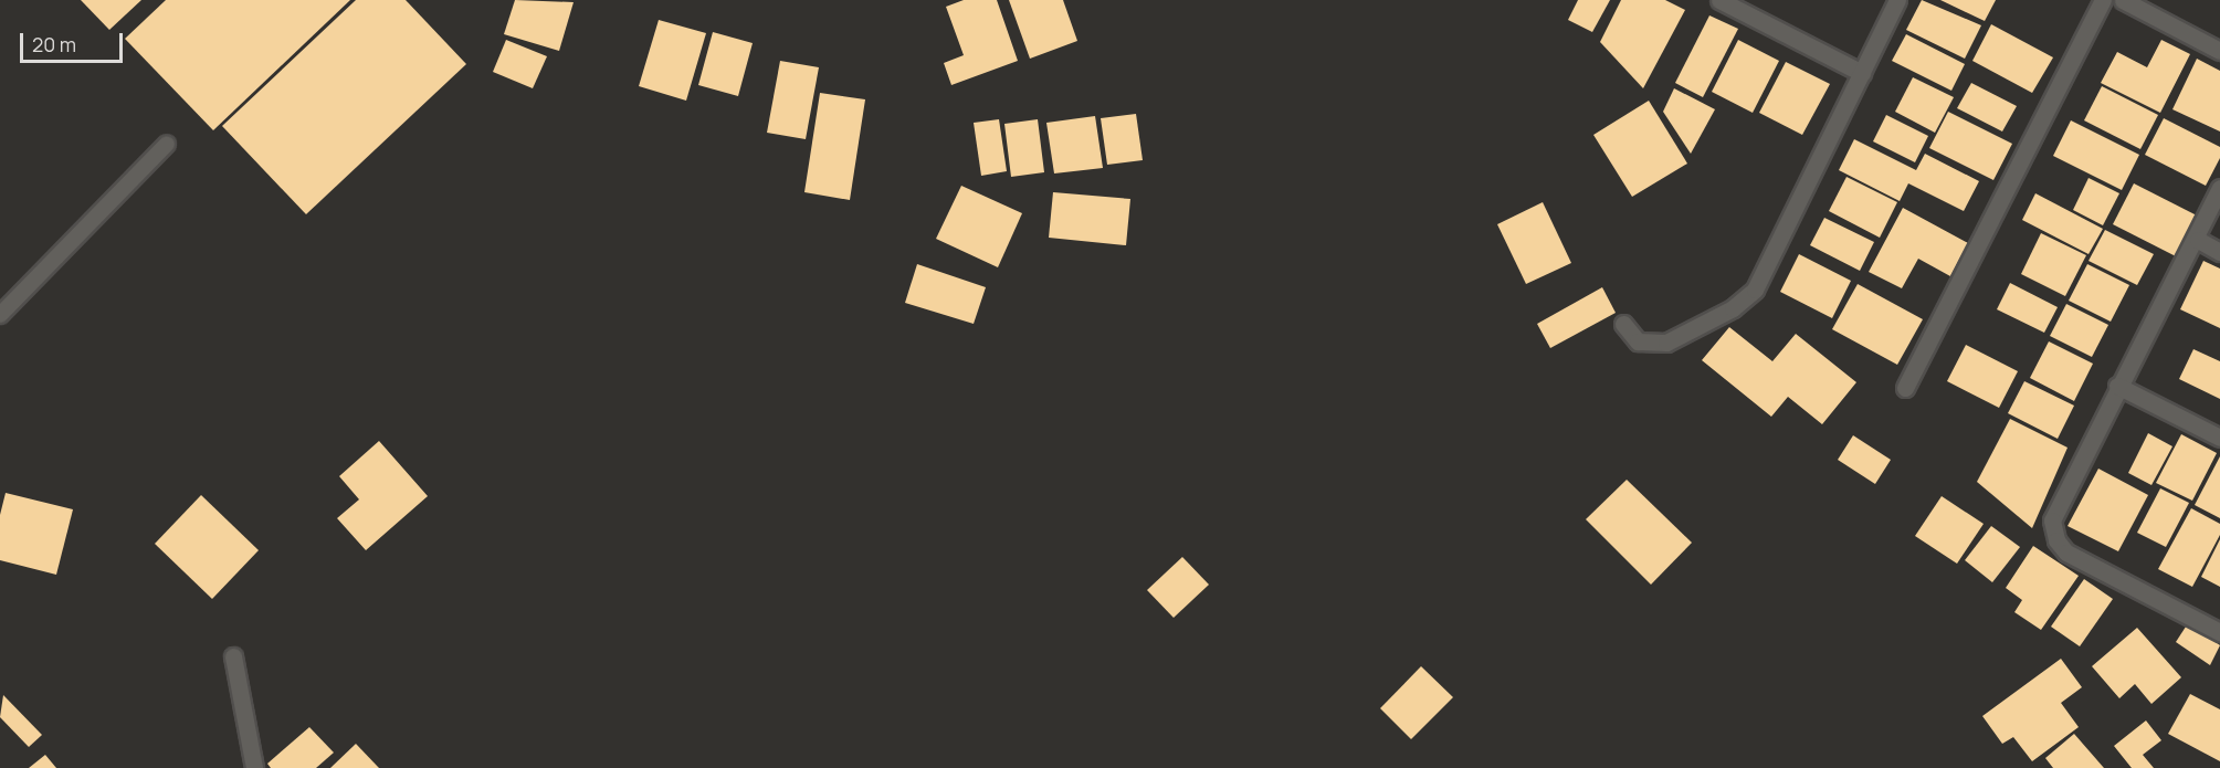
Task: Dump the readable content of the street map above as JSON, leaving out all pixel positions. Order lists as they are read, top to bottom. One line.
{"scale_bar":"20 m"}
